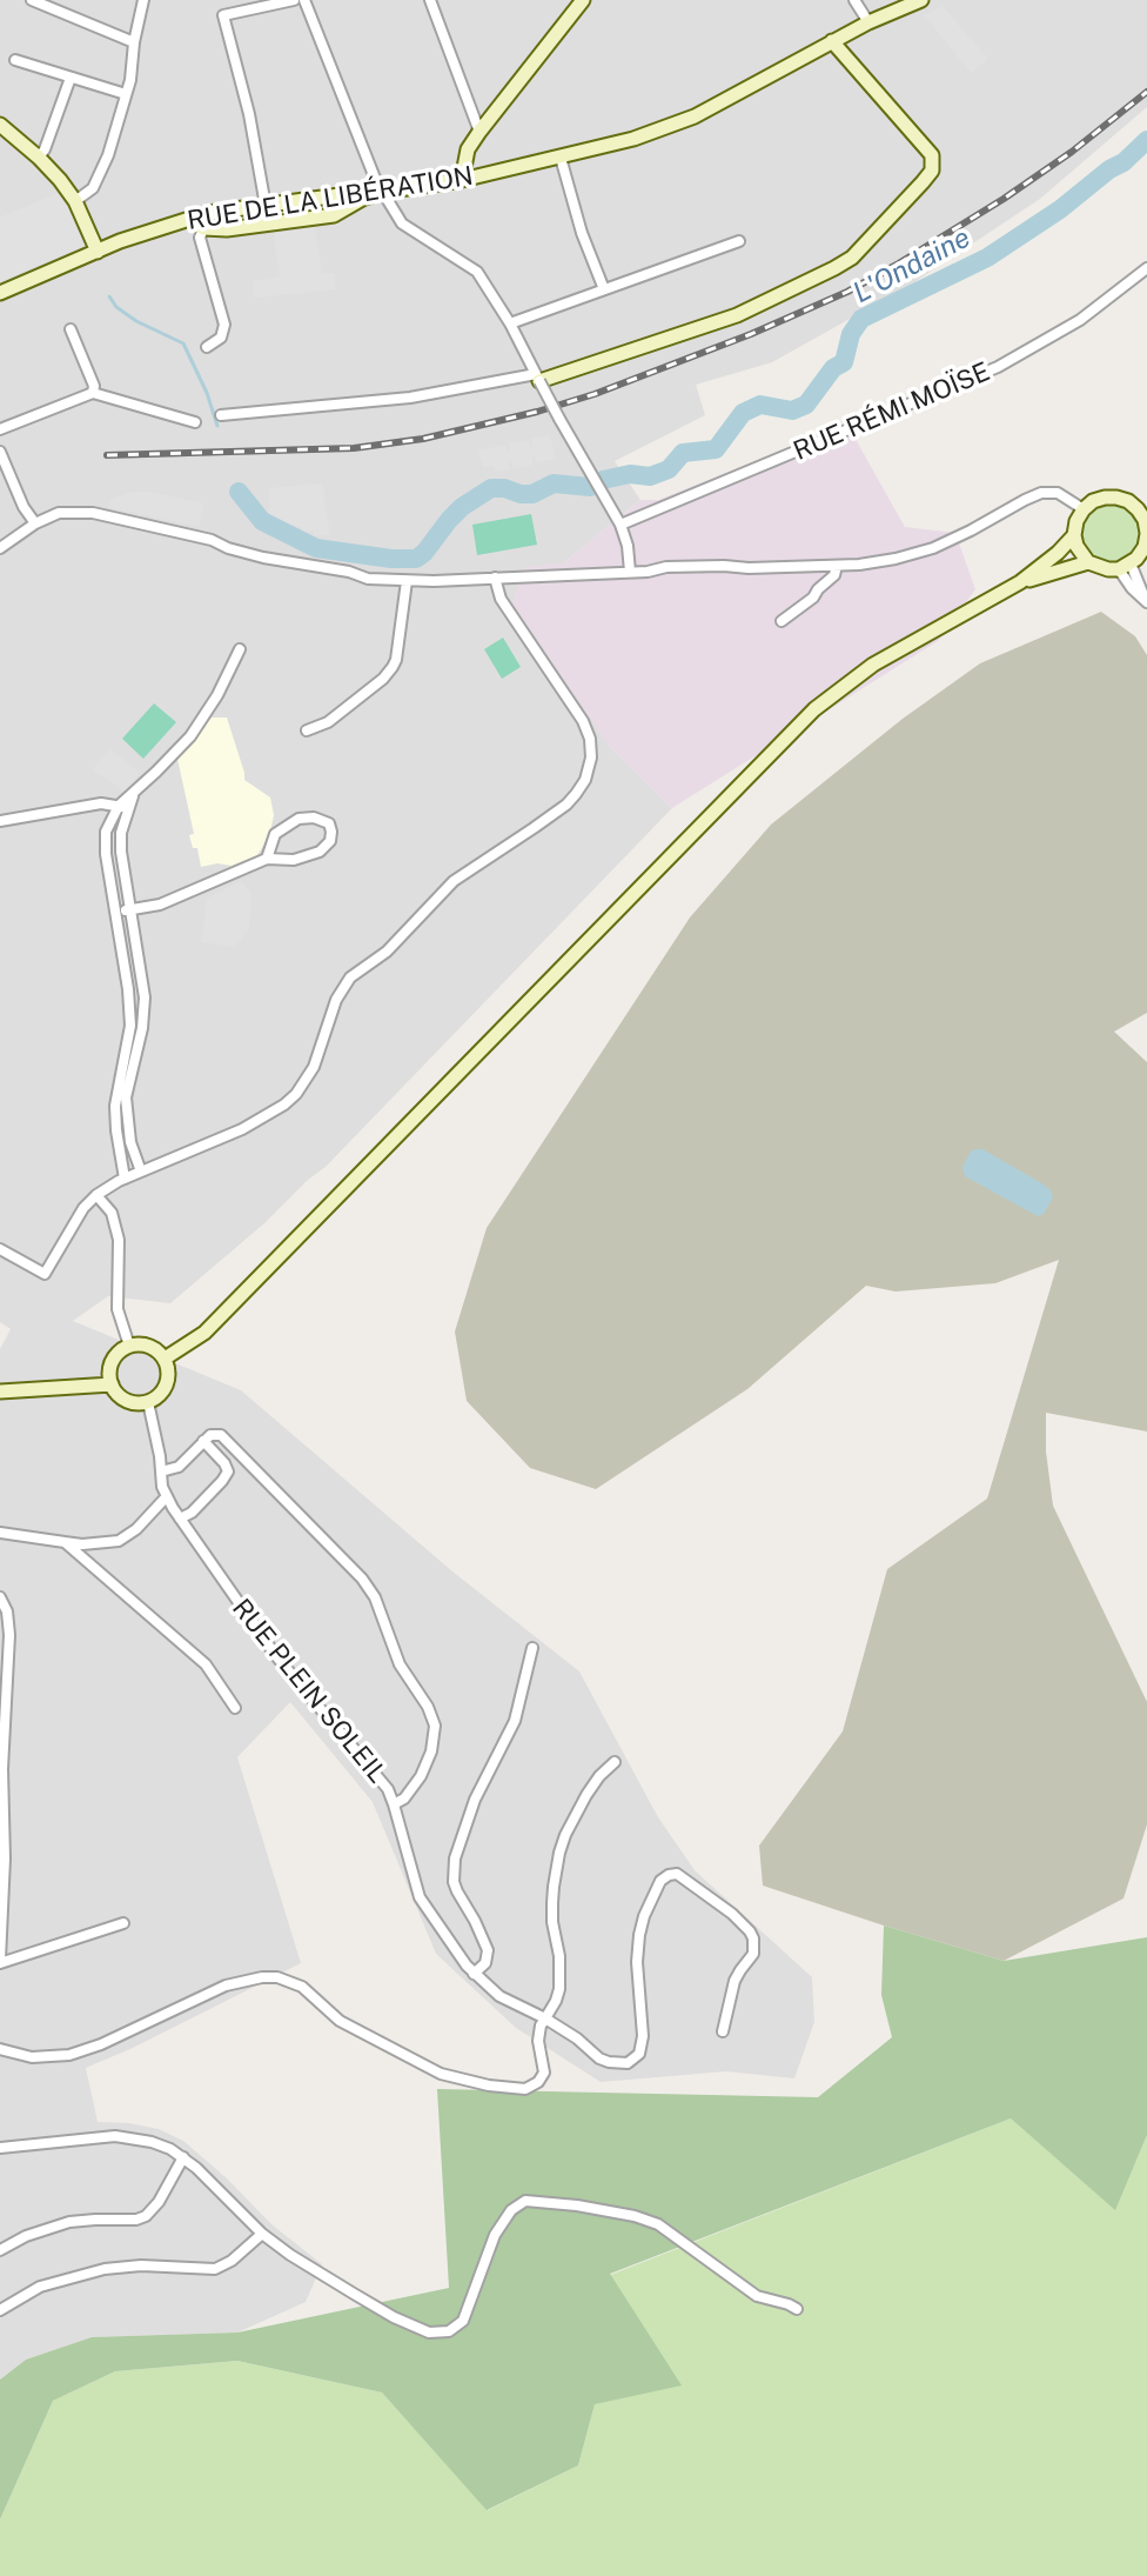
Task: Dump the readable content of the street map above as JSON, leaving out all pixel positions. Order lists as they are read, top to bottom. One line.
{"streets":{"main road":["RUE DE LA LIBÉRATION"],"street":["RUE RÉMI MOÏSE","RUE PLEIN SOLEIL"]},"water":["L'Ondaine"]}
